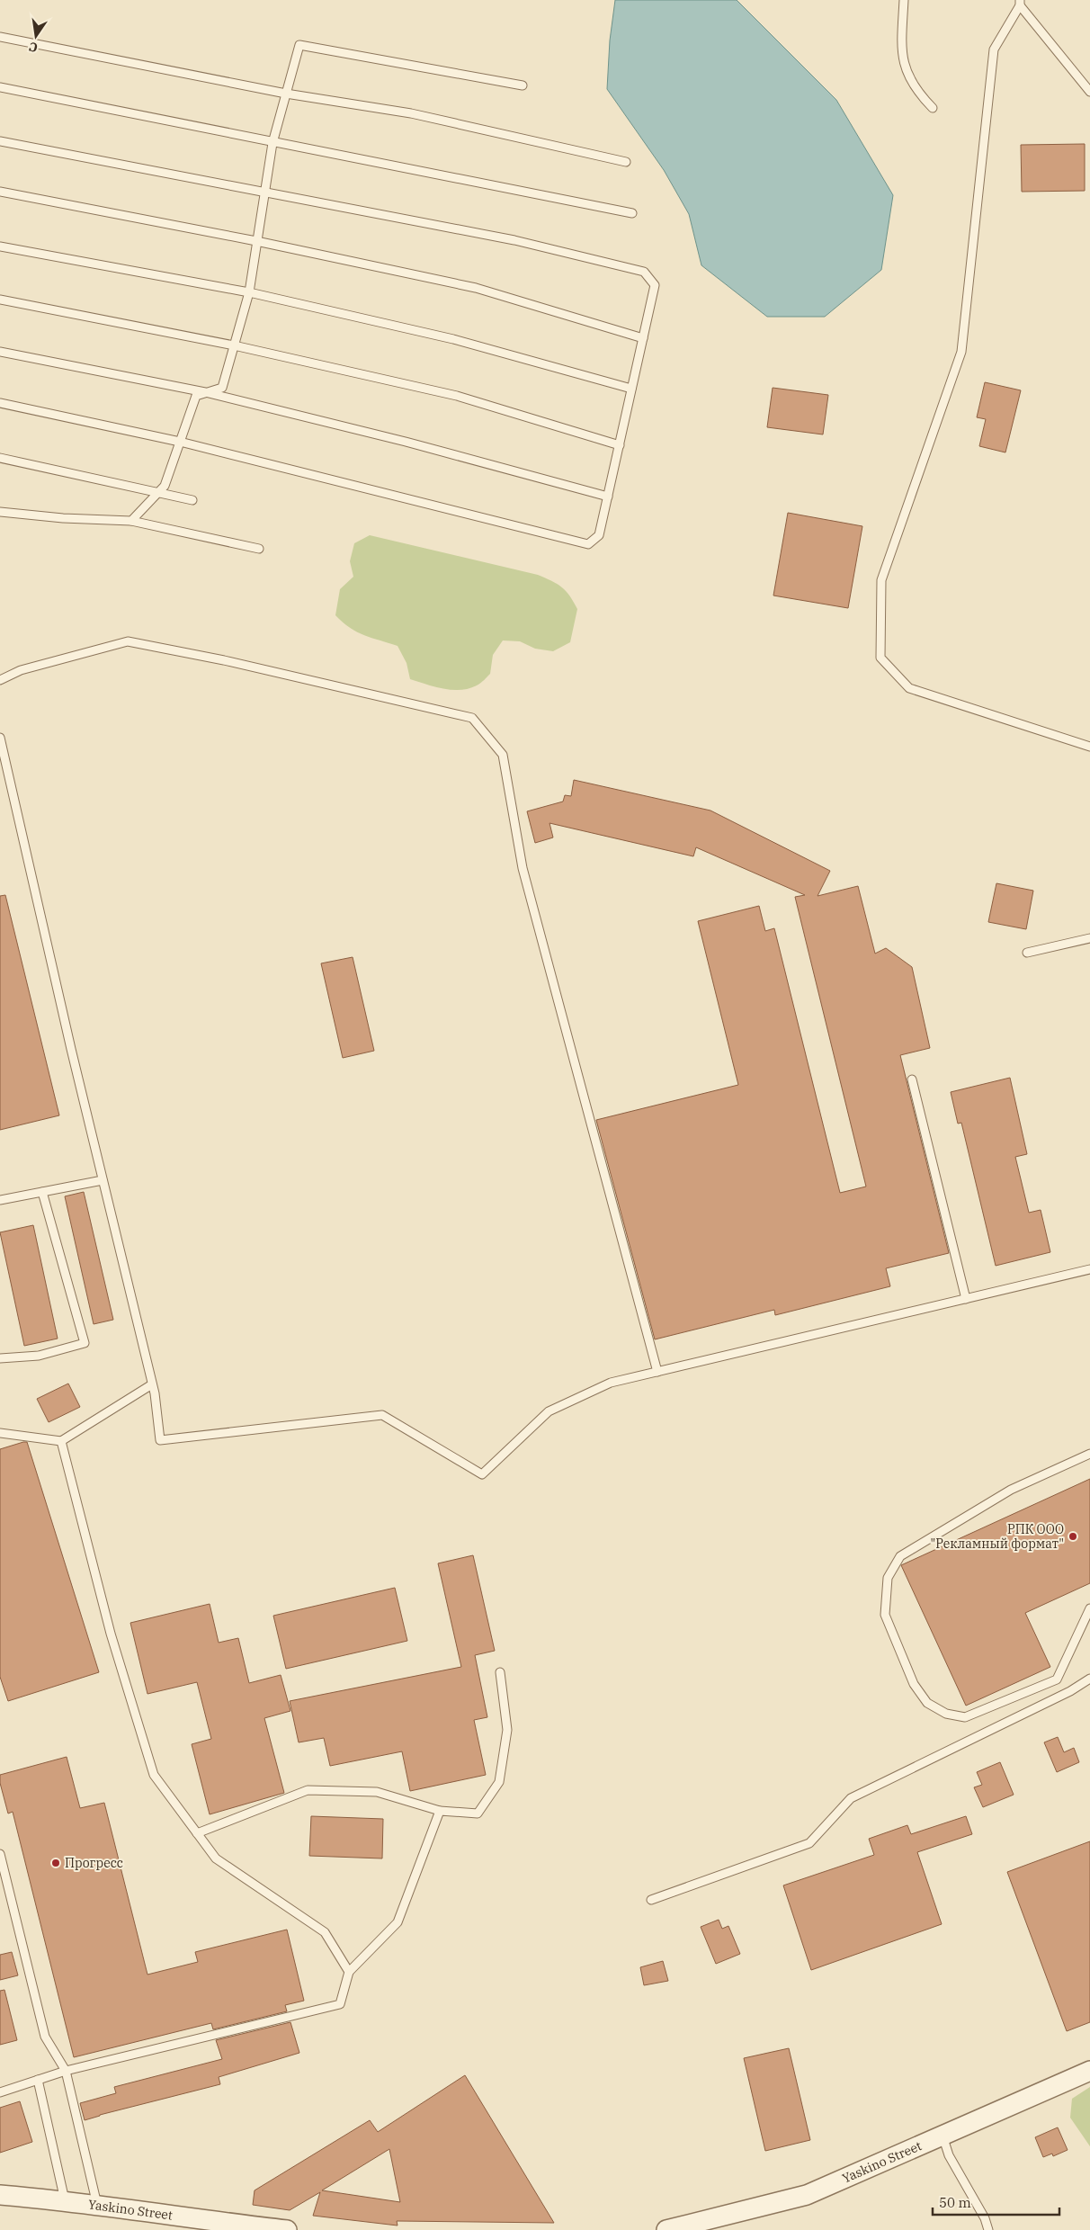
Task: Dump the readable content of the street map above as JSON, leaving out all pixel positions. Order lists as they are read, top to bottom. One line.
{"streets":{"street":["Yaskino Street"]},"places":["РПК ООО \"Рекламный формат\"","Прогресс"],"scale_bar":"50 m","north":"bottom"}
